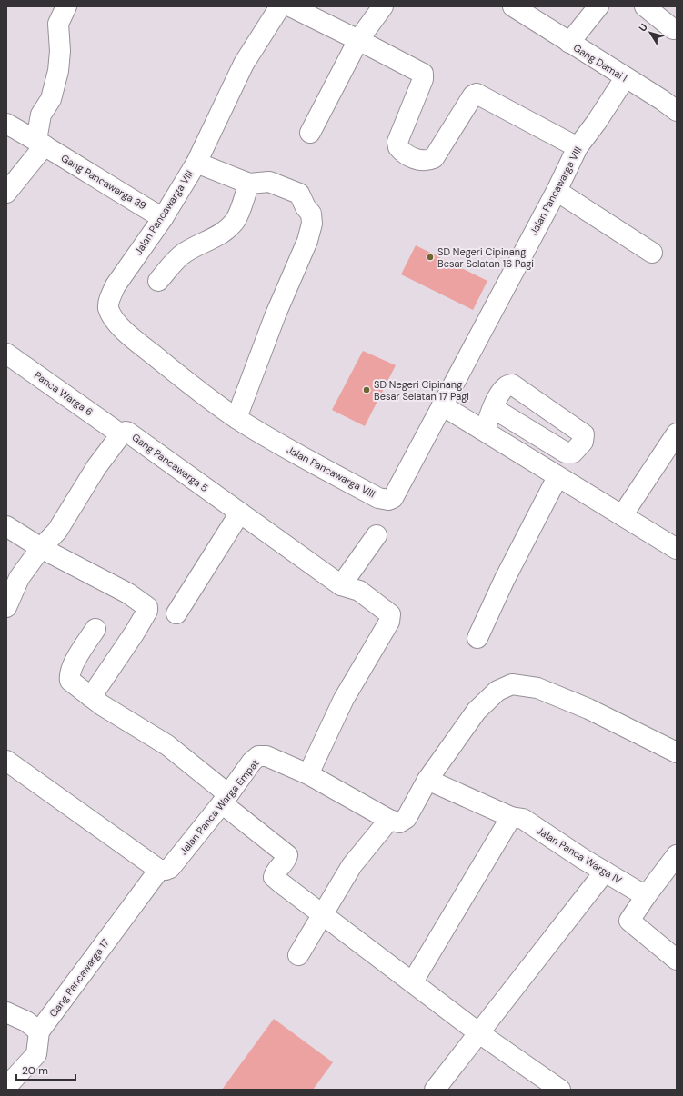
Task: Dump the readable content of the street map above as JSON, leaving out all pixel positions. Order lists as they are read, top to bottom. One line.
{"streets":{"street":["Gang Damai I","Gang Pancawarga 39","Jalan Pancawarga VIII","Panca Warga 6","Gang Pancawarga 5","Jalan Panca Warga Empat","Jalan Panca Warga IV","Gang Pancawarga 17"]},"crossings":[["Gang Damai I","Jalan Pancawarga VIII"],["Gang Pancawarga 39","Jalan Pancawarga VIII"],["Panca Warga 6","Gang Pancawarga 5"],["Gang Pancawarga 5","Jalan Panca Warga Empat"],["Jalan Panca Warga Empat","Gang Pancawarga 17"]],"places":["SD Negeri Cipinang Besar Selatan 16 Pagi","SD Negeri Cipinang Besar Selatan 17 Pagi"],"scale_bar":"20 m","north":"top left"}
